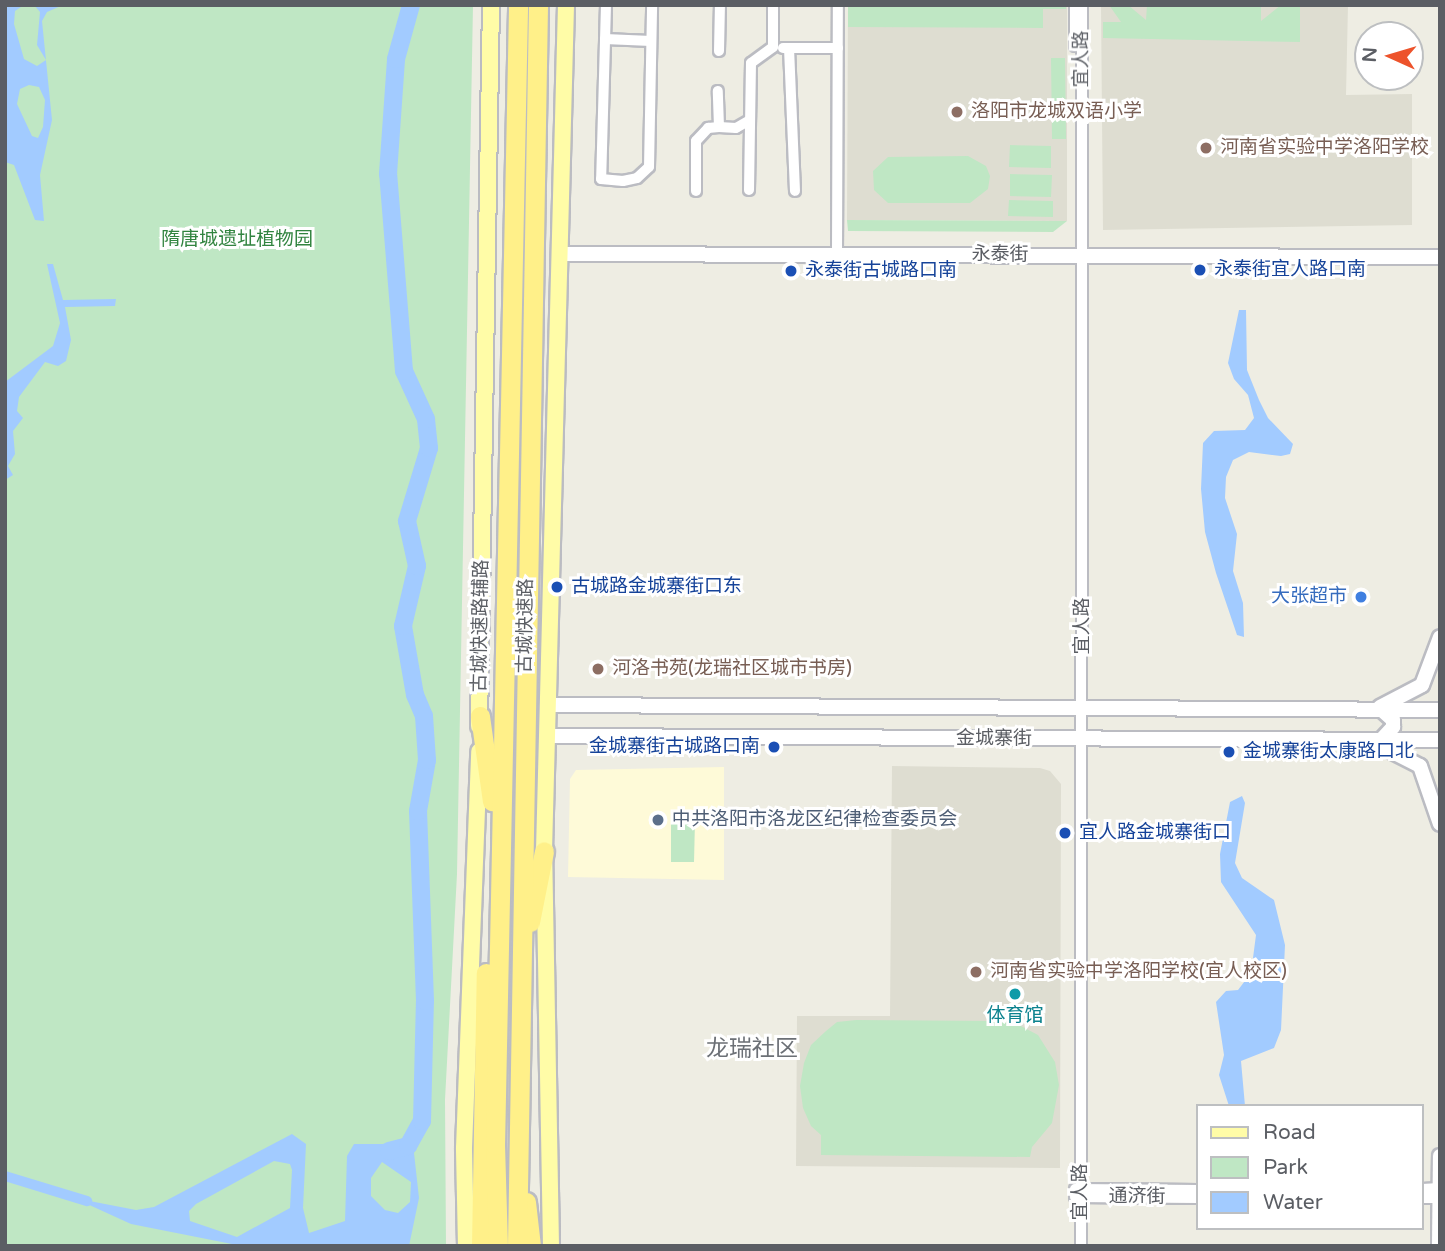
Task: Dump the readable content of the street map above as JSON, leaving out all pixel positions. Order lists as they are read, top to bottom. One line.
{"streets":{"highway":["古城快速路"],"main road":["永泰街","古城快速路辅路","金城寨街"],"street":["宜人路","通济街"]},"crossings":[["宜人路","永泰街"],["宜人路","金城寨街"],["宜人路","通济街"]],"districts":["龙瑞社区"],"parks":["隋唐城遗址植物园"],"places":["洛阳市龙城双语小学","河南省实验中学洛阳学校","永泰街宜人路口南","永泰街古城路口南","古城路金城寨街口东","大张超市","河洛书苑(龙瑞社区城市书房)","金城寨街古城路口南","金城寨街太康路口北","中共洛阳市洛龙区纪律检查委员会","宜人路金城寨街口","河南省实验中学洛阳学校(宜人校区)","体育馆"],"legend":["Road","Park","Water"],"north":"left"}
